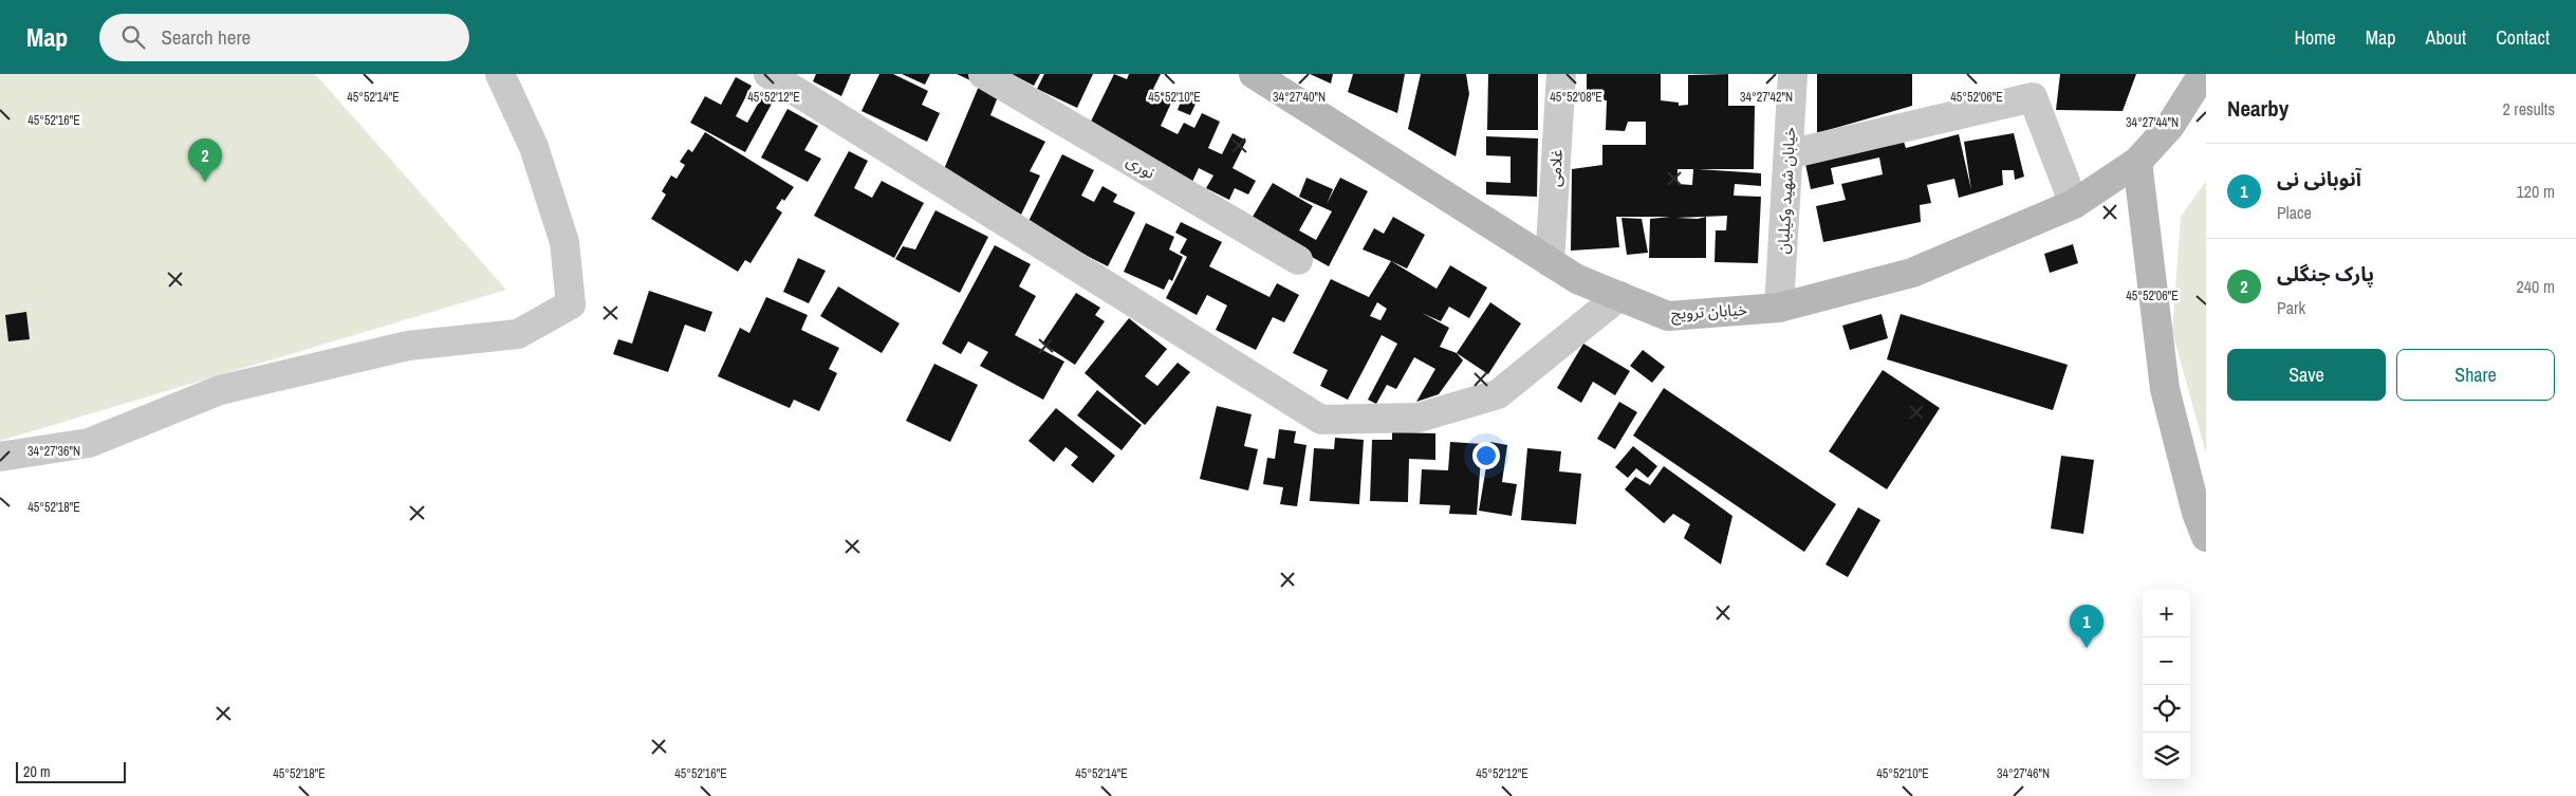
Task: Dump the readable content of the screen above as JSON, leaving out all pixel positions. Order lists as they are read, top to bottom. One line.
{"streets":{"street":["نوری","غلامی","خیابان شهید وکیلیان","خیابان ترویج"]},"crossings":[["غلامی","خیابان ترویج"],["خیابان شهید وکیلیان","خیابان ترویج"]],"scale_bar":"20 m","page":{"header":"Map","search":"Search here","nav":["Home","Map","About","Contact"],"heading":["Nearby","2 results"],"pins":["2","1"],"list":[{"mark":"1","name":"آنوبانی نی","note":"Place","value":"120 m"},{"mark":"2","name":"پارک جنگلی","note":"Park","value":"240 m"}],"buttons":["Save","Share"],"map_buttons":["+","−"],"scale":"20 m"},"coordinates":["45°52'08\"E","45°52'06\"E","45°52'14\"E","45°52'12\"E","45°52'10\"E","34°27'40\"N","34°27'42\"N","45°52'16\"E","34°27'44\"N","34°27'36\"N","45°52'18\"E","34°27'46\"N"]}
